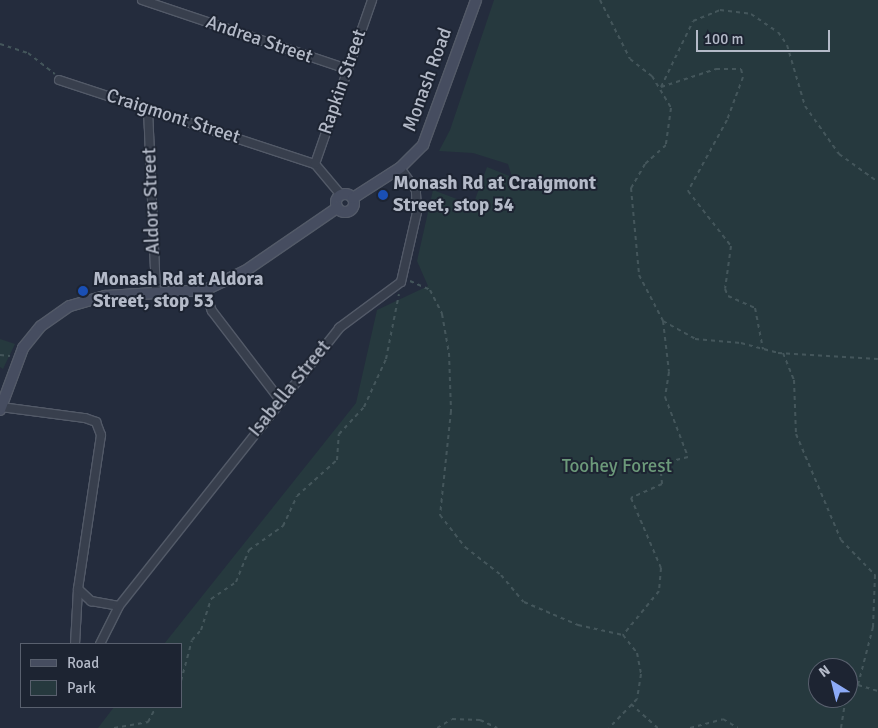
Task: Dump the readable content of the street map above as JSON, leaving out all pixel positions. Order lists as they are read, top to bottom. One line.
{"streets":{"street":["Andrea Street","Monash Road","Rapkin Street","Craigmont Street","Aldora Street","Isabella Street"]},"crossings":[["Andrea Street","Rapkin Street"],["Monash Road","Aldora Street"],["Rapkin Street","Craigmont Street"],["Craigmont Street","Aldora Street"]],"parks":["Toohey Forest"],"places":["Monash Rd at Craigmont Street, stop 54","Monash Rd at Aldora Street, stop 53"],"legend":["Road","Park"],"scale_bar":"100 m","north":"top left"}
